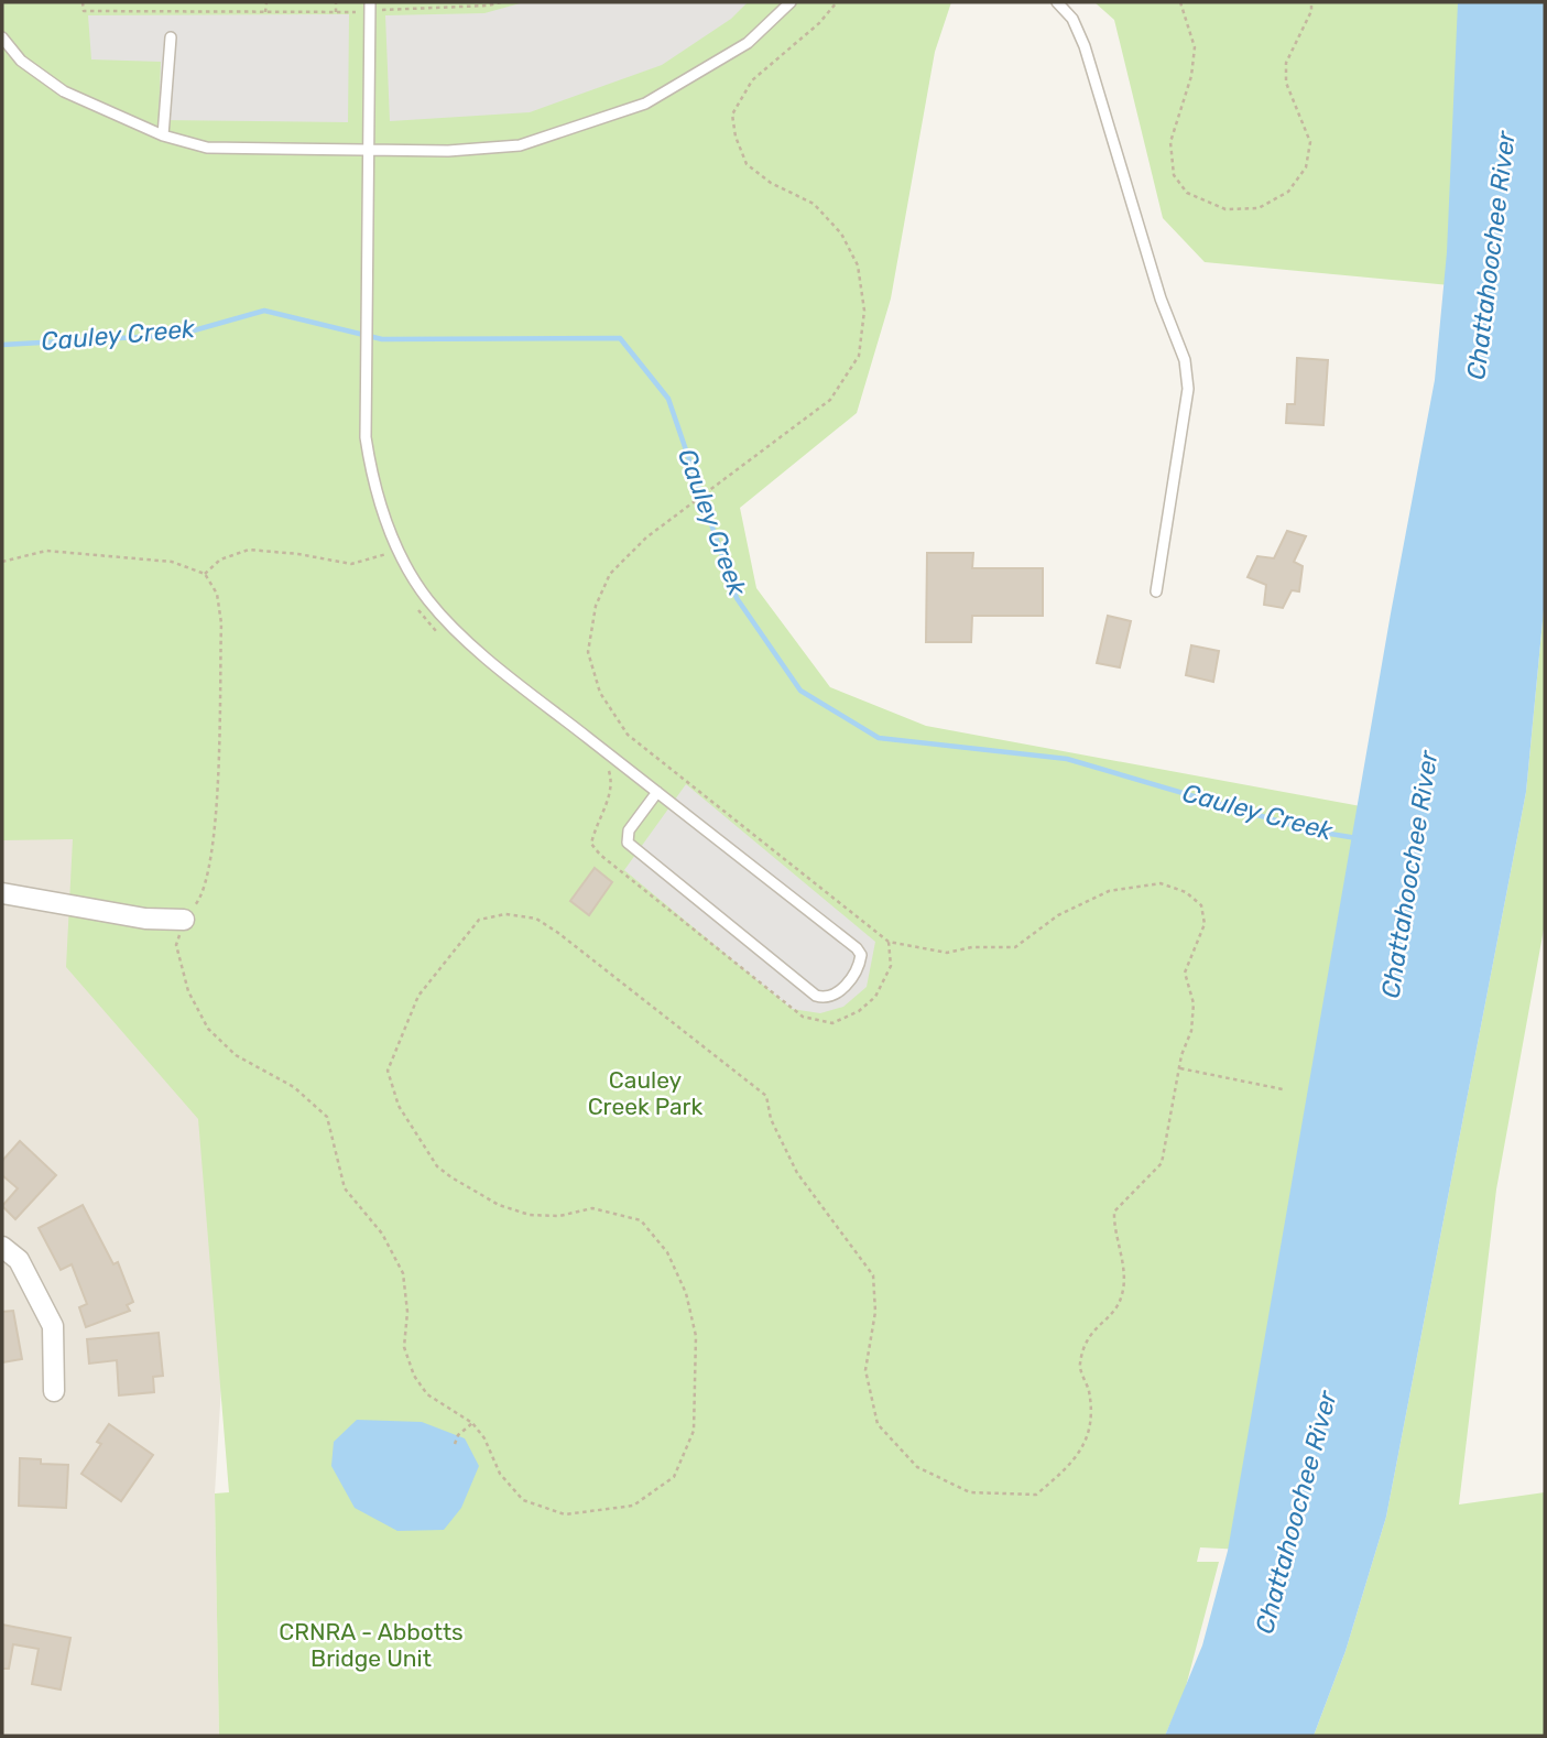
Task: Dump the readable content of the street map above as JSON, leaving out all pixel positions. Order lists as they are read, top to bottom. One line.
{"water":["Chattahoochee River","Cauley Creek"],"parks":["Cauley Creek Park","CRNRA - Abbotts Bridge Unit"]}
